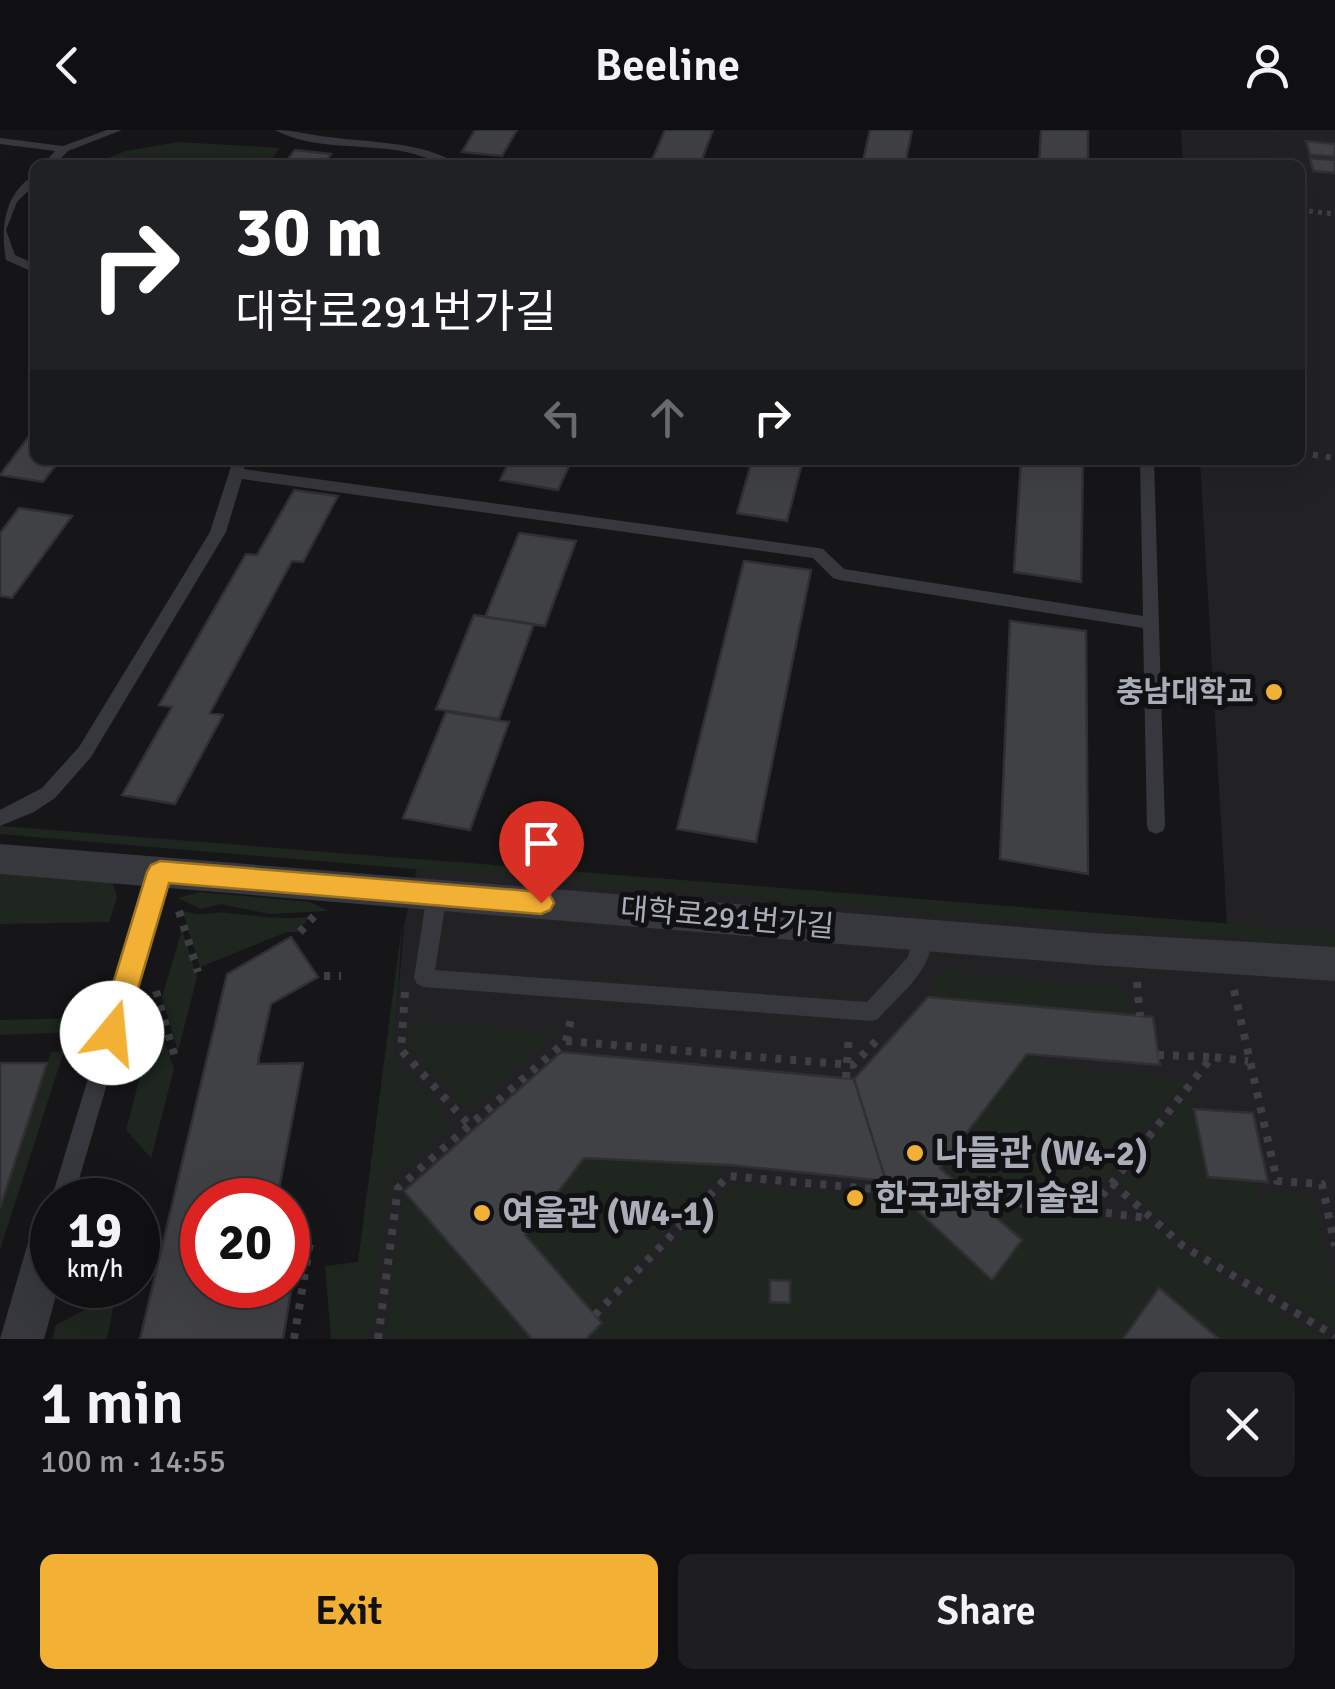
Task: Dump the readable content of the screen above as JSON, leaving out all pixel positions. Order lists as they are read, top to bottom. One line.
{"streets":{"street":["대학로291번가길"]},"places":["충남대학교","나들관 (W4-2)","한국과학기술원","여울관 (W4-1)"],"page":{"header":"Beeline","turn":["30 m","대학로291번가길"],"speed":"19 km/h","limit":"20","heading":["1 min","100 m · 14:55"],"buttons":["Exit","Share"]}}
